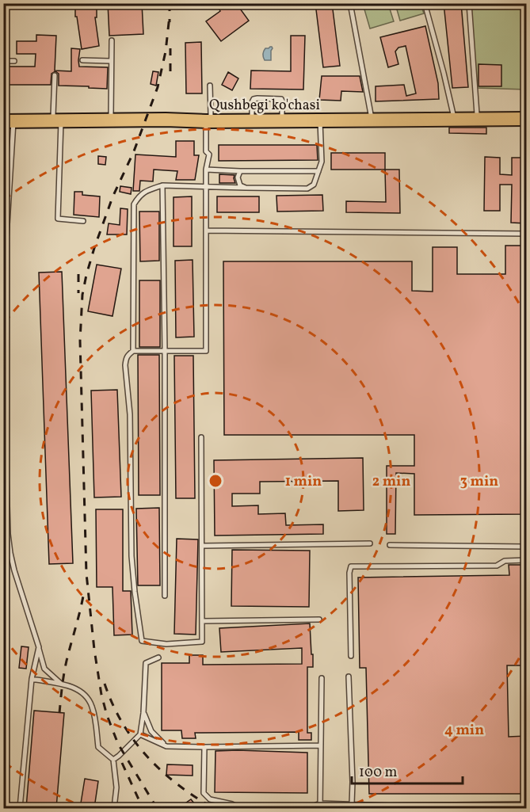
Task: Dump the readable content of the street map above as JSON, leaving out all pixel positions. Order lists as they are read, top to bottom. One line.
{"streets":{"main road":["Qushbegi ko'chasi"]},"scale_bar":"100 m","rings":["1 min","2 min","3 min","4 min"]}
